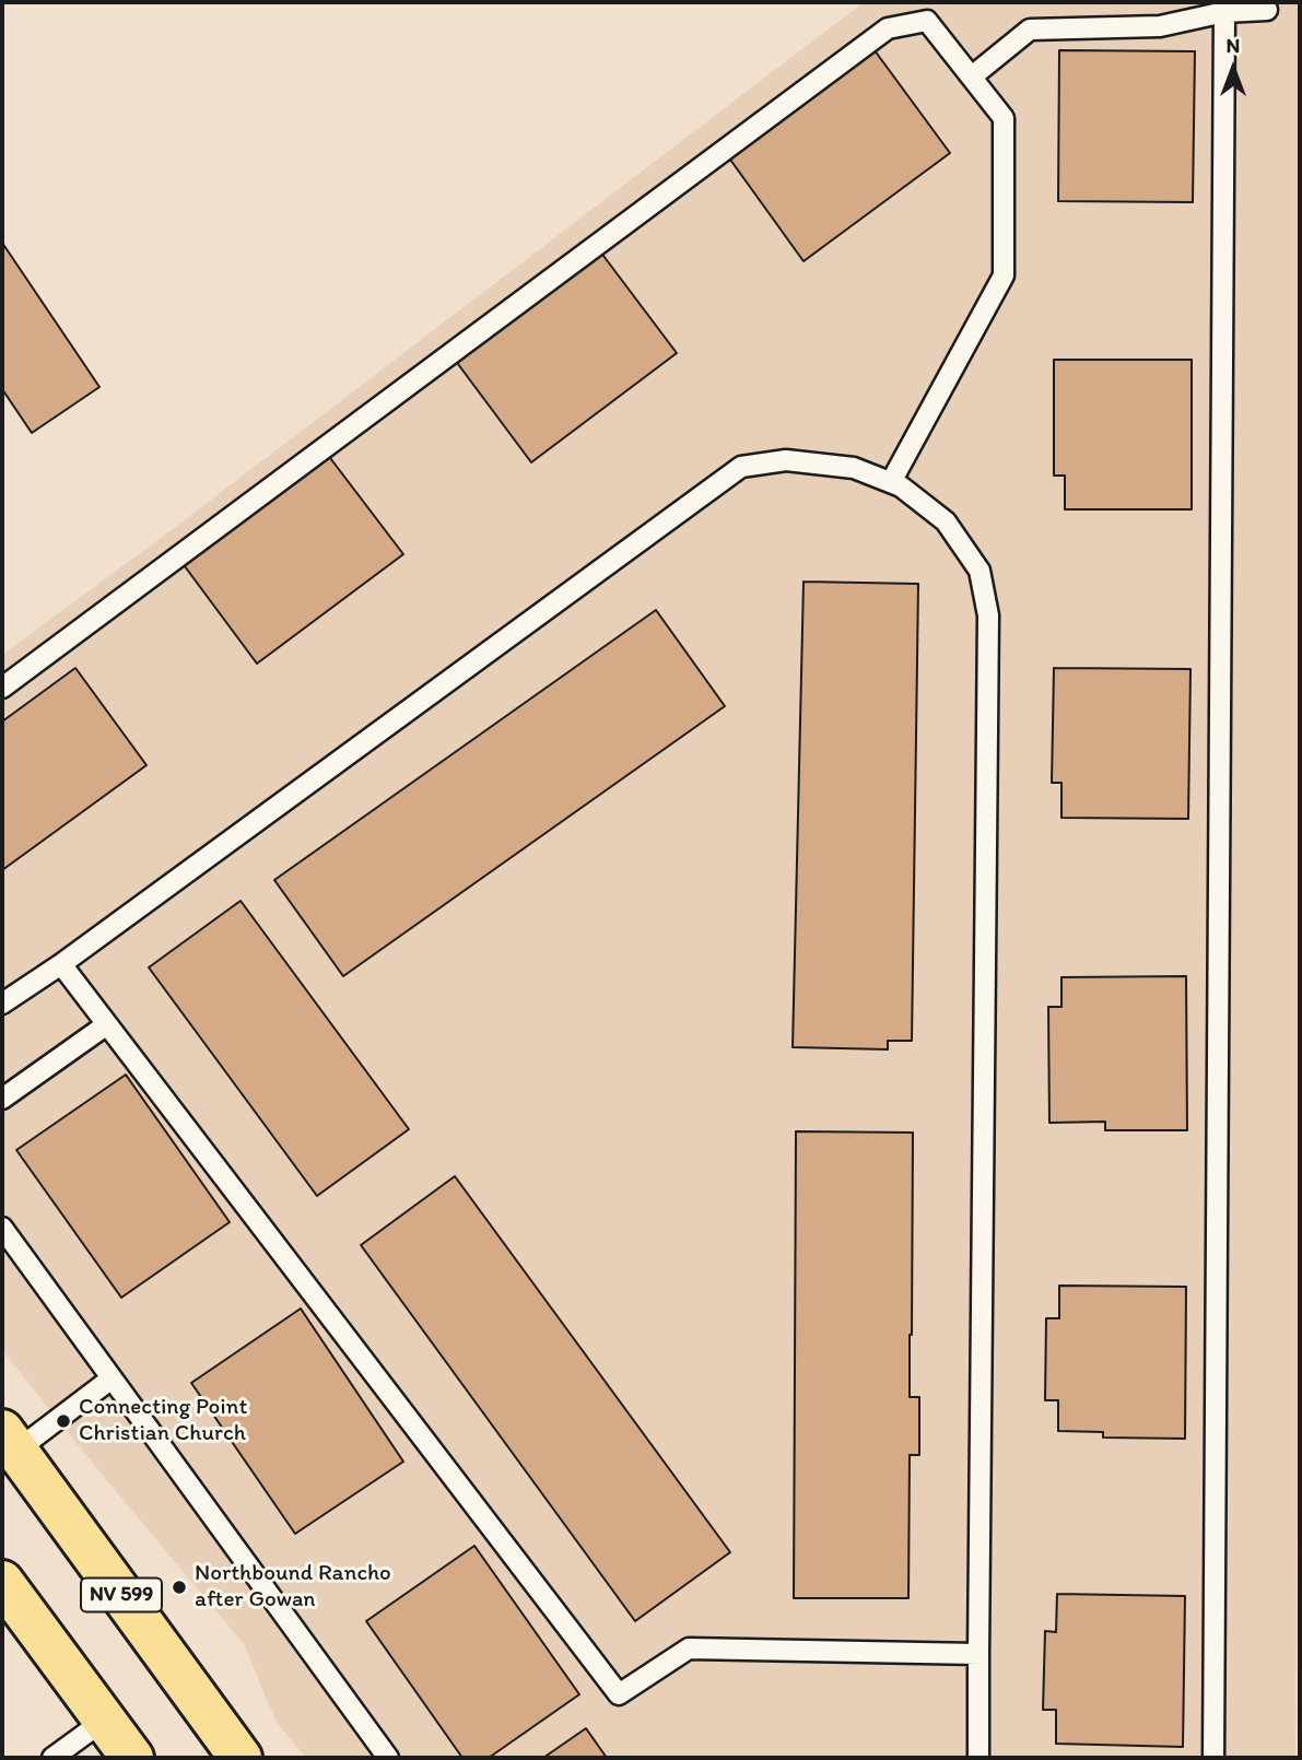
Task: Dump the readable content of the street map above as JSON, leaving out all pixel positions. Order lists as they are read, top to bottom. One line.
{"streets":{"main road":["NV 599"]},"places":["Connecting Point Christian Church","Northbound Rancho after Gowan"],"north":"top"}
